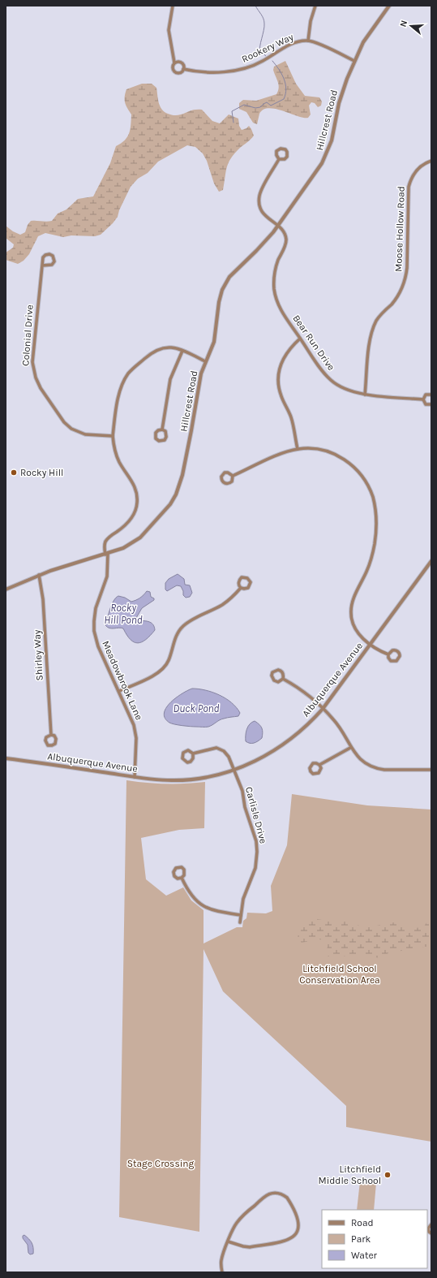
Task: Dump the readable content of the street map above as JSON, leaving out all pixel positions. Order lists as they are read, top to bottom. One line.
{"streets":{"street":["Rookery Way","Hillcrest Road","Moose Hollow Road","Colonial Drive","Bear Run Drive","Shirley Way","Albuquerque Avenue","Meadowbrook Lane","Carlisle Drive"]},"crossings":[["Rookery Way","Hillcrest Road"],["Hillcrest Road","Bear Run Drive"],["Hillcrest Road","Shirley Way"],["Hillcrest Road","Meadowbrook Lane"],["Moose Hollow Road","Bear Run Drive"],["Colonial Drive","Meadowbrook Lane"],["Albuquerque Avenue","Meadowbrook Lane"],["Albuquerque Avenue","Carlisle Drive"]],"water":["Rocky Hill Pond","Duck Pond"],"parks":["Litchfield School Conservation Area","Stage Crossing"],"places":["Rocky Hill","Litchfield Middle School"],"legend":["Road","Park","Water"],"north":"left"}
